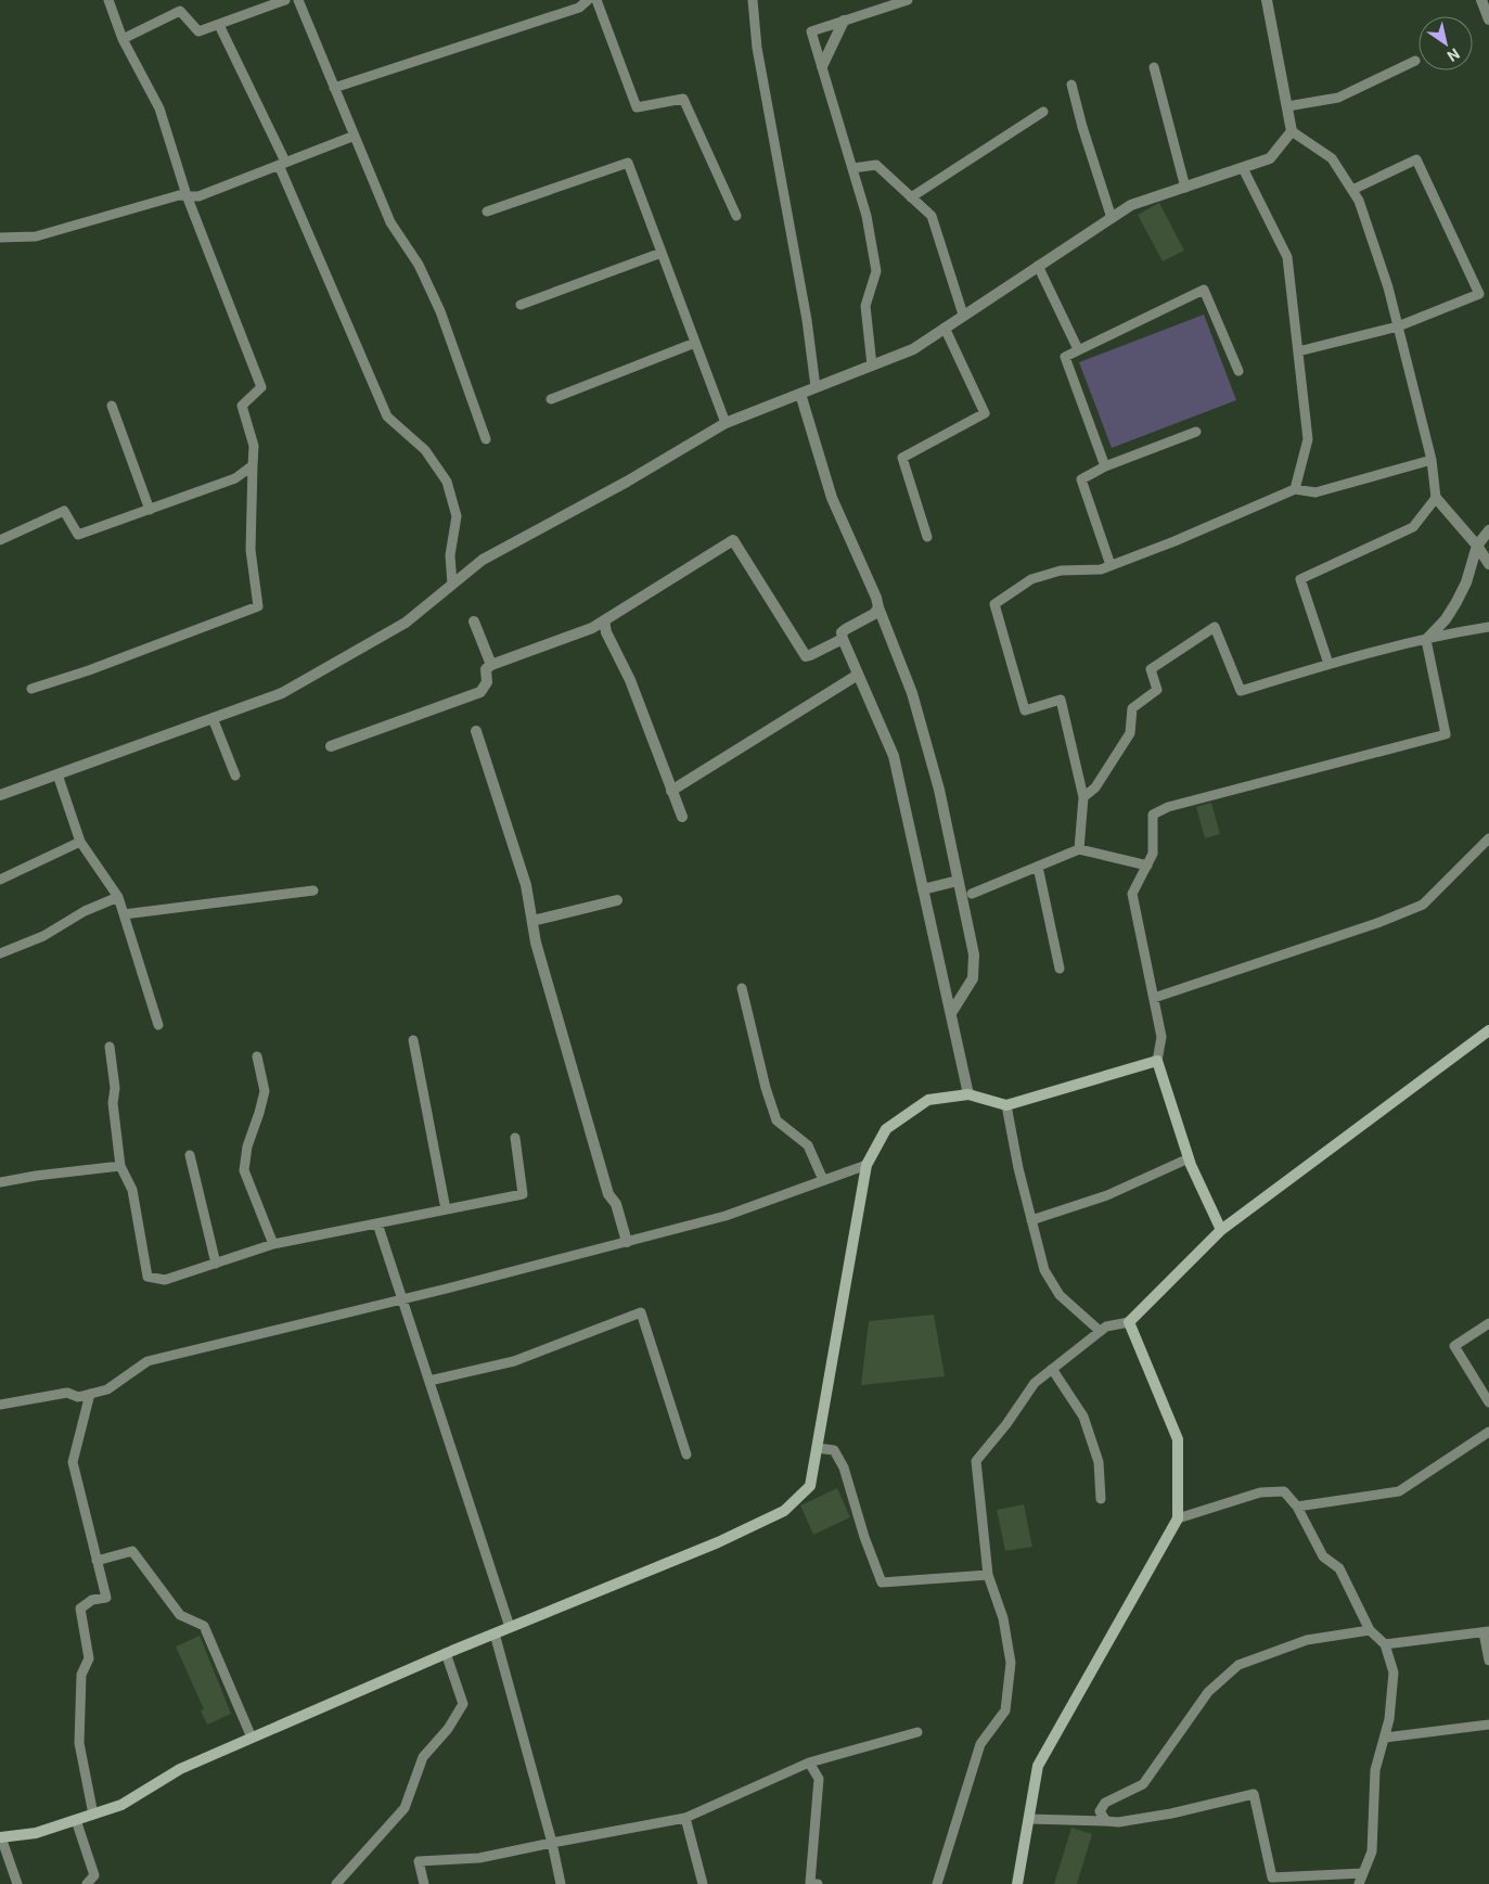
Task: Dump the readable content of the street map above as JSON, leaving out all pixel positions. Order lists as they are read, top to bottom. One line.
{"north":"bottom right"}
